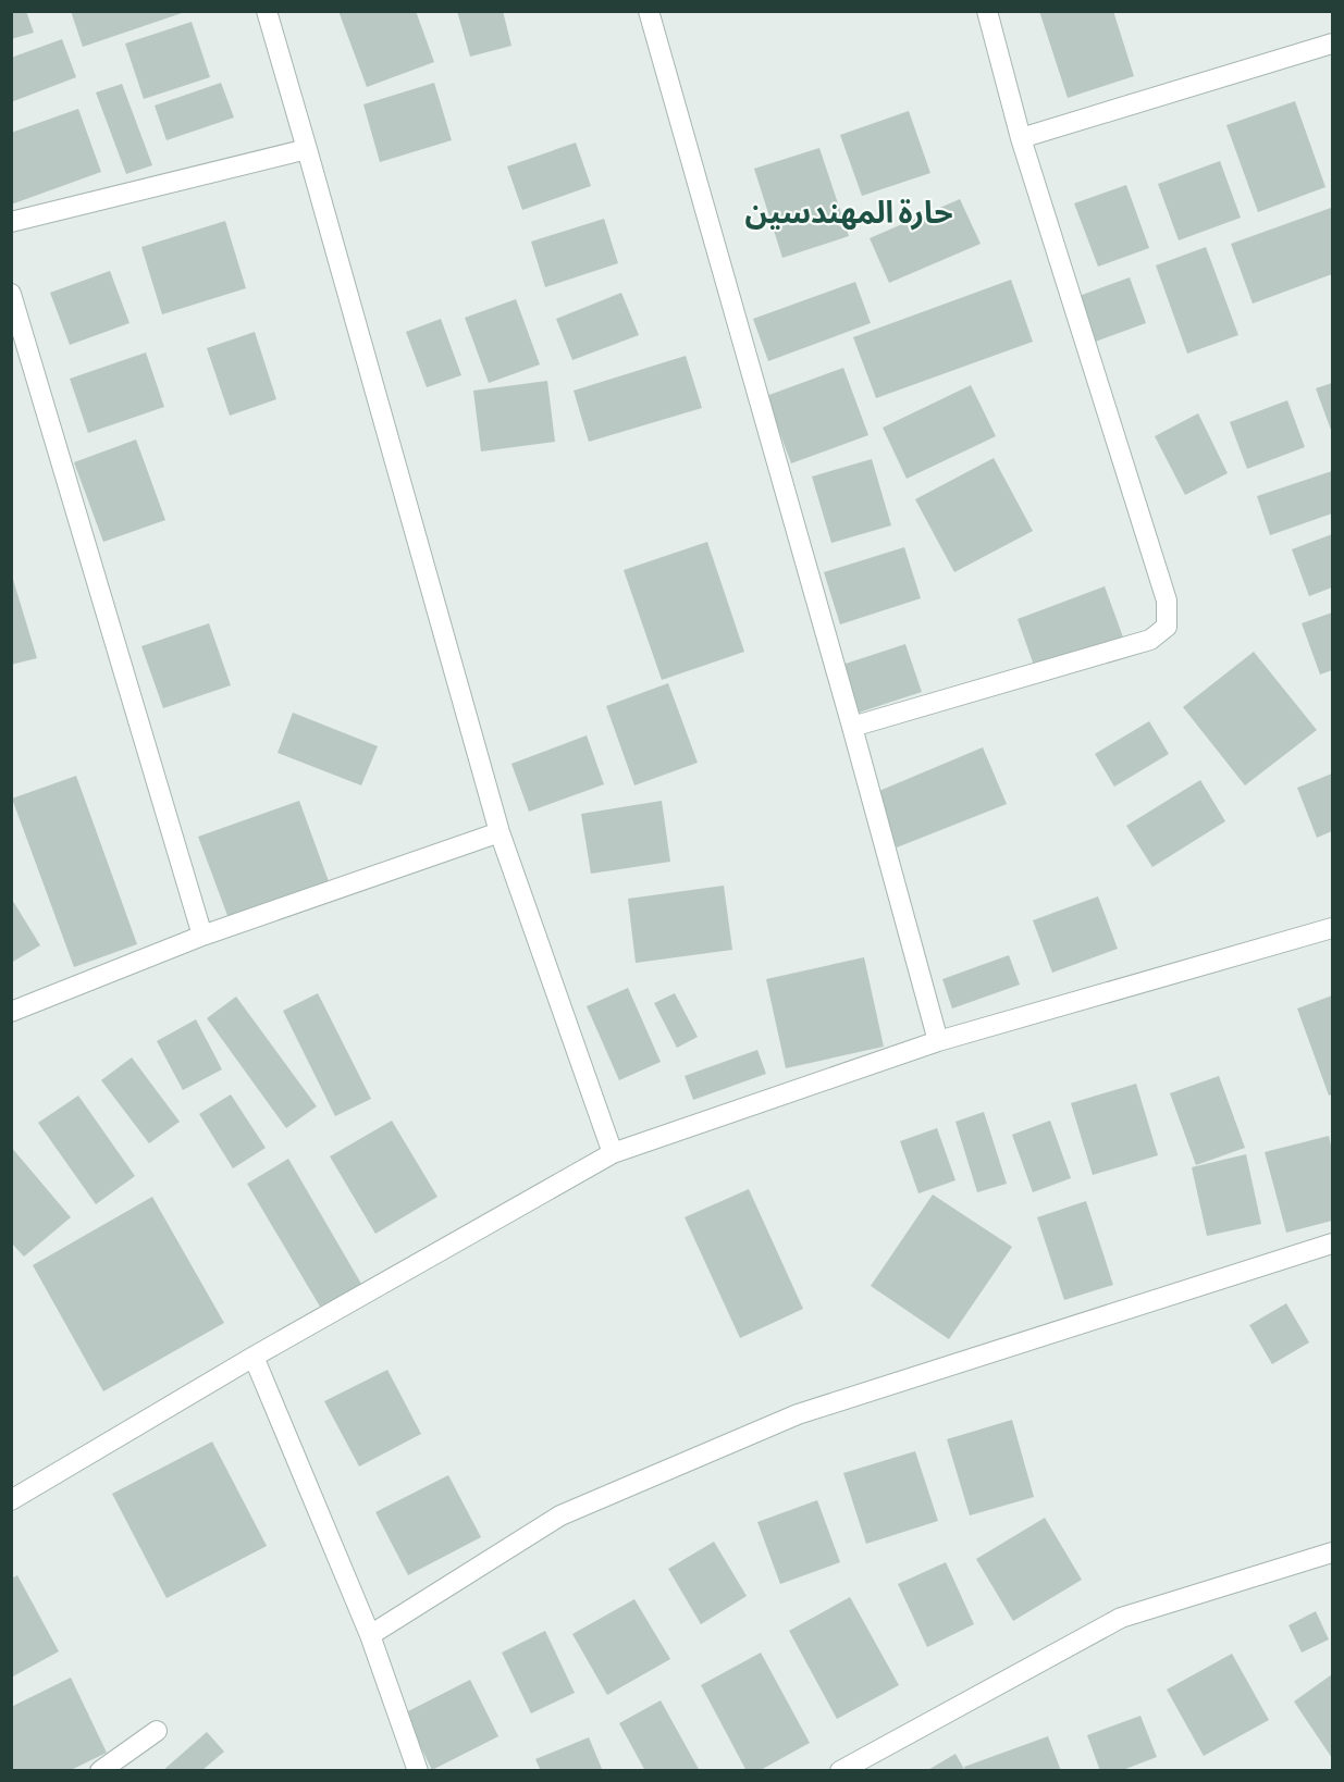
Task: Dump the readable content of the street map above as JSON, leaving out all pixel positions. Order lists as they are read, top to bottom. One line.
{"districts":["حارة المهندسين"]}
